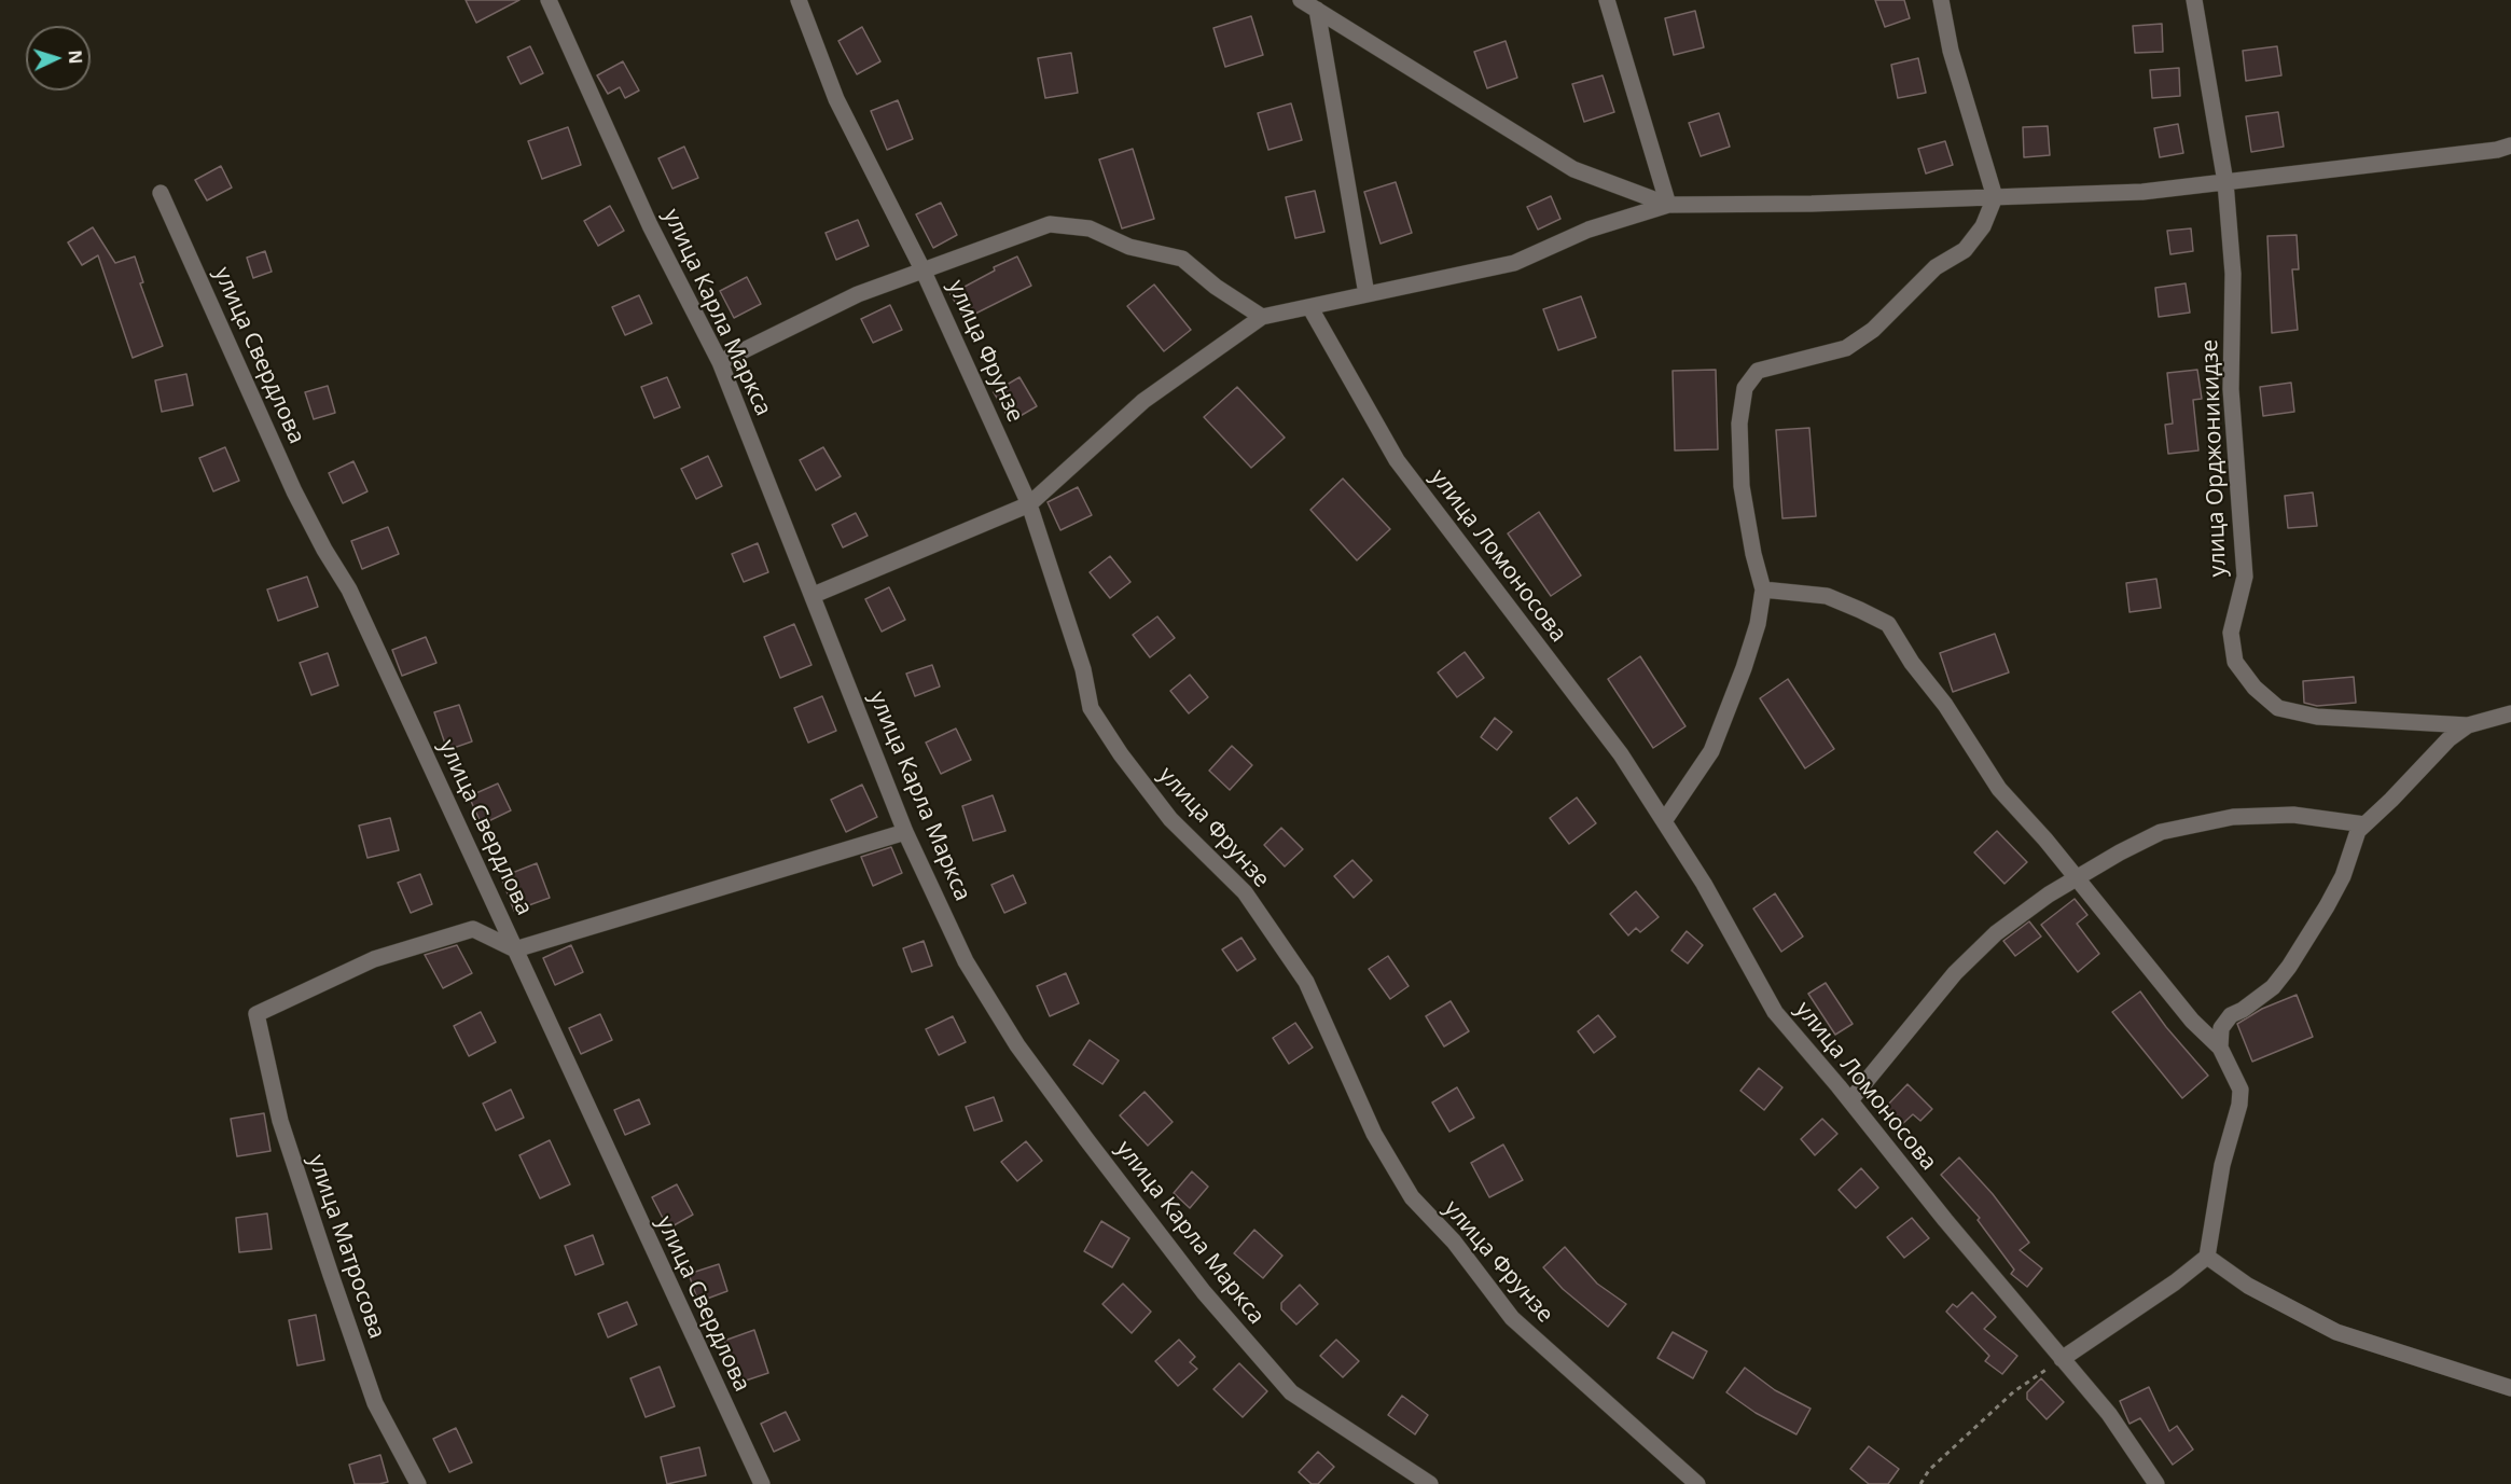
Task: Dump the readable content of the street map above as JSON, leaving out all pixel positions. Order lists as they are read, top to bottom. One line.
{"streets":{"street":["улица Карла Маркса","улица Фрунзе","улица Свердлова","улица Орджоникидзе","улица Ломоносова","улица Матросова"]},"crossings":[["улица Свердлова","улица Матросова"]],"north":"right"}
